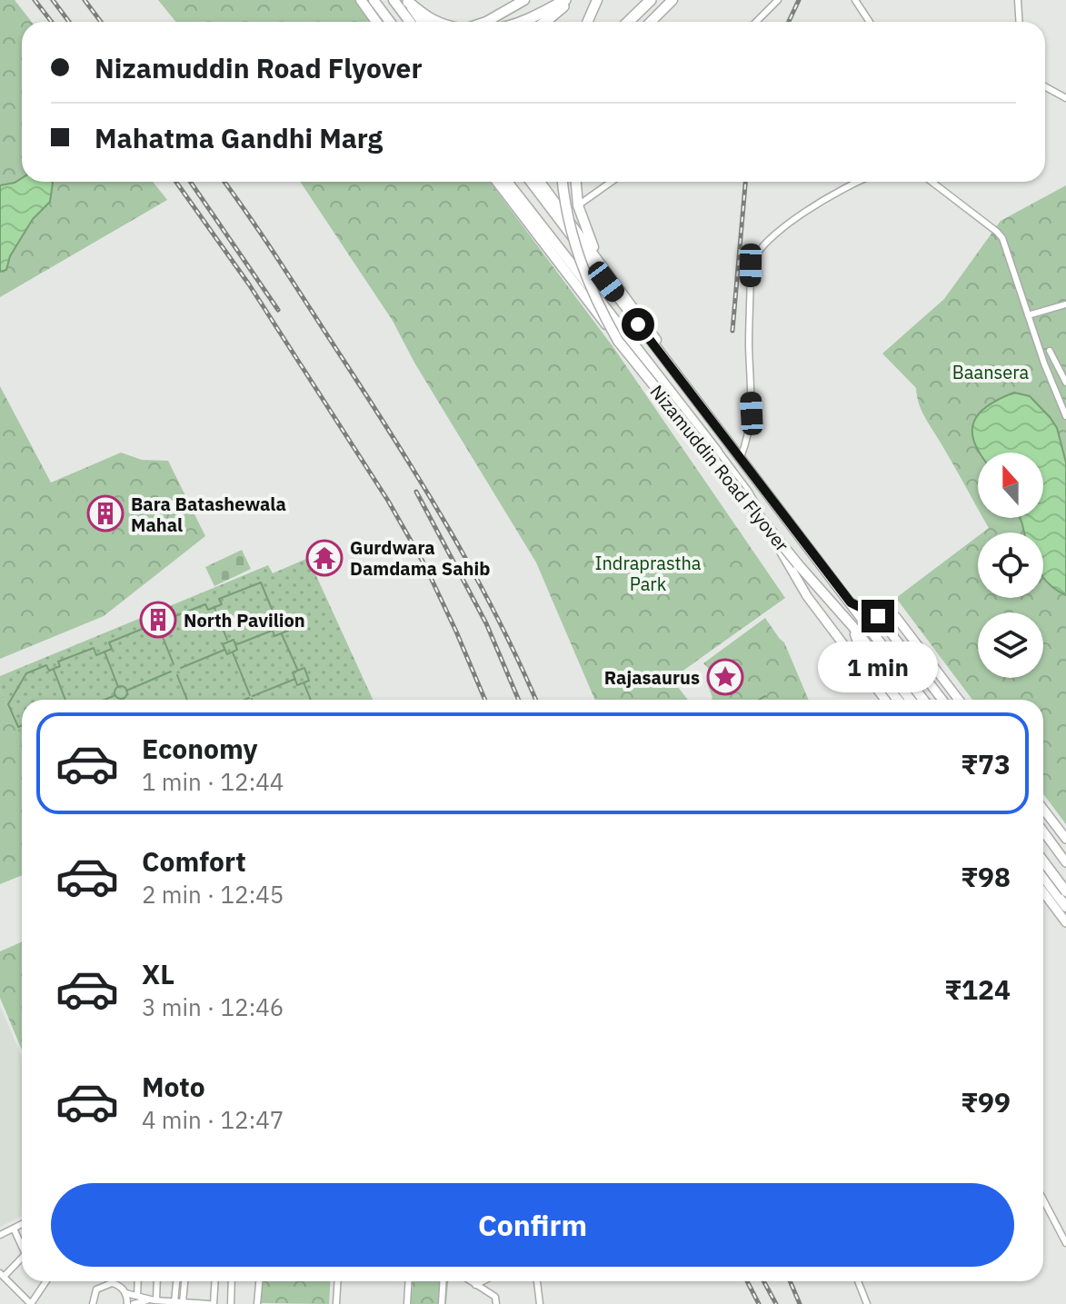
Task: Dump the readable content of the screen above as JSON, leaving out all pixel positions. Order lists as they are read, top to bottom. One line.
{"streets":{"highway":["Nizamuddin Road Flyover"]},"parks":["Baansera","Indraprastha Park"],"places":{"building":["Bara Batashewala Mahal","North Pavilion"],"temple":["Gurdwara Damdama Sahib"],"place":["Rajasaurus"]},"north":"top","page":{"banner":["Nizamuddin Road Flyover","Mahatma Gandhi Marg"],"bubble":"1 min","list":[{"name":"Economy","note":"1 min · 12:44","value":"₹73"},{"name":"Comfort","note":"2 min · 12:45","value":"₹98"},{"name":"XL","note":"3 min · 12:46","value":"₹124"},{"name":"Moto","note":"4 min · 12:47","value":"₹99"}],"buttons":"Confirm"}}
